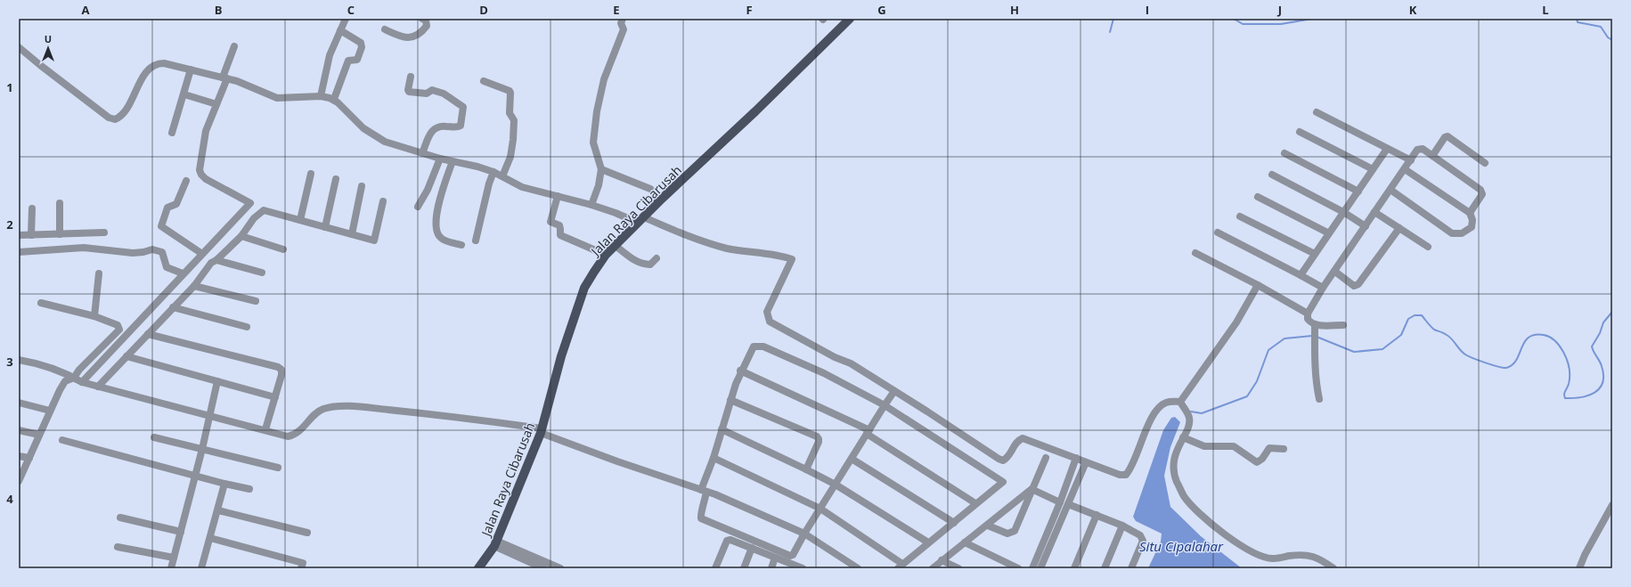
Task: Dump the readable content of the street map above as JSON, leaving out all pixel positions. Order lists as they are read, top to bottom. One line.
{"streets":{"main road":["Jalan Raya Cibarusah"]},"water":["Situ Cipalahar"],"north":"top","grid":{"columns":["A","B","C","D","E","F","G","H","I","J","K","L"],"rows":["1","2","3","4"]}}
